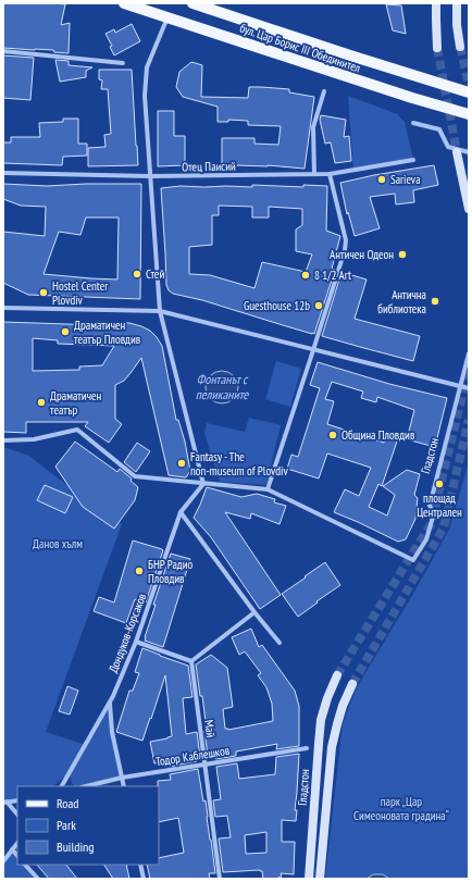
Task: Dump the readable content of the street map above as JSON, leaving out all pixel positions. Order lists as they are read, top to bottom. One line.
{"streets":{"main road":["бул. Цар Борис III Обединител","Гладстон"],"street":["Отец Паисий","Дондуков-Корсаков","Май","Тодор Каблешков"]},"crossings":[["Май","Тодор Каблешков"]],"water":["Фонтанът с пеликаните"],"parks":["Данов хълм","парк „Цар Симеоновата градина“"],"places":["Sarieva","Античен Одеон","Стей","8 1/2 Art","Hostel Center Plovdiv","Антична библиотека","Guesthouse 12b","Драматичен театър Пловдив","Драматичен театър","Община Пловдив","Fantasy - The non-museum of Plovdiv","площад Централен","БНР Радио Пловдив"],"legend":["Road","Park","Building"]}
